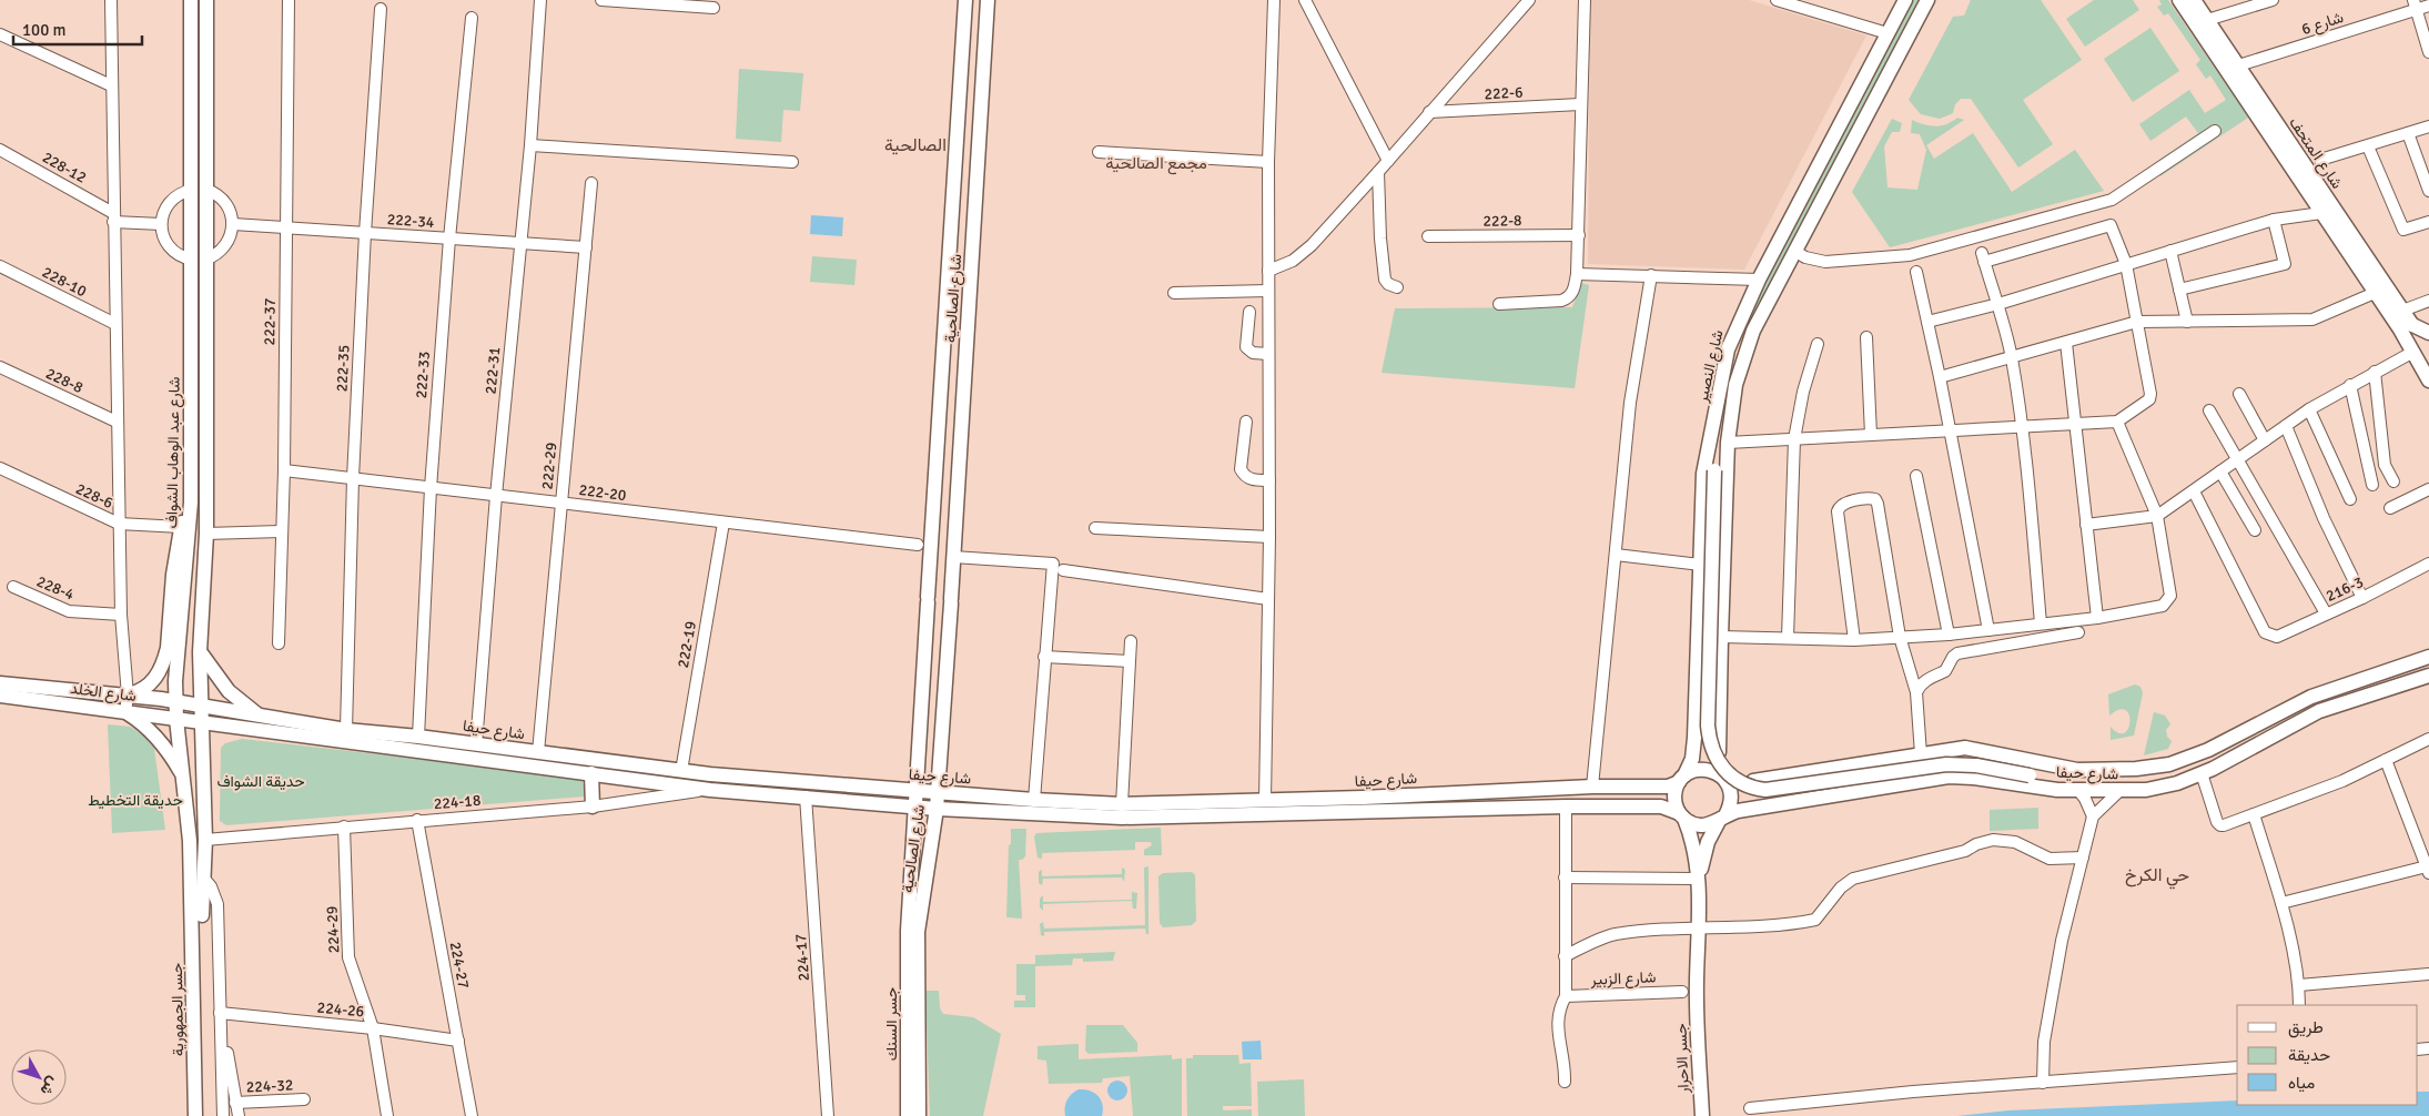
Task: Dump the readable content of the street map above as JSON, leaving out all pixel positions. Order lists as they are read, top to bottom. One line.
{"streets":{"main road":["شارع المتحف","شارع الصالحية","شارع النصیر","شارع عبد الوهاب الشواف","شارع الخلد","شارع حيفا","جسر الجمهورية","جسر السنك","جسر الاحرار"],"street":["شارع 6","222-6","228-12","222-34","222-8","228-10","222-37","222-35","222-31","222-33","228-8","222-29","222-20","228-6","228-4","216-3","222-19","224-18","224-29","224-17","224-27","شارع الزبير","224-26","224-32"]},"crossings":[["شارع 6","شارع المتحف"],["222-34","222-37"],["222-34","222-35"],["222-34","222-31"],["222-34","222-33"],["222-34","222-29"],["شارع الصالحية","شارع حيفا"],["شارع الصالحية","جسر السنك"],["222-37","222-20"],["شارع النصیر","شارع حيفا"],["222-35","222-20"],["222-35","شارع حيفا"],["222-31","222-20"],["222-31","شارع حيفا"],["222-33","222-20"],["222-33","شارع حيفا"],["شارع عبد الوهاب الشواف","شارع الخلد"],["شارع عبد الوهاب الشواف","شارع حيفا"],["شارع عبد الوهاب الشواف","224-18"],["شارع عبد الوهاب الشواف","جسر الجمهورية"],["222-29","222-20"],["222-29","شارع حيفا"],["222-20","222-19"],["222-19","شارع حيفا"],["شارع الخلد","شارع حيفا"],["شارع حيفا","224-18"],["شارع حيفا","224-17"],["224-18","224-29"],["224-18","224-27"],["224-29","224-26"],["224-27","224-26"]],"districts":["الصالحية","مجمع الصالحية","حي الكرخ"],"parks":["حديقة الشواف","حديقة التخطيط"],"legend":["طريق","حديقة","مياه"],"scale_bar":"100 m","north":"bottom right"}
